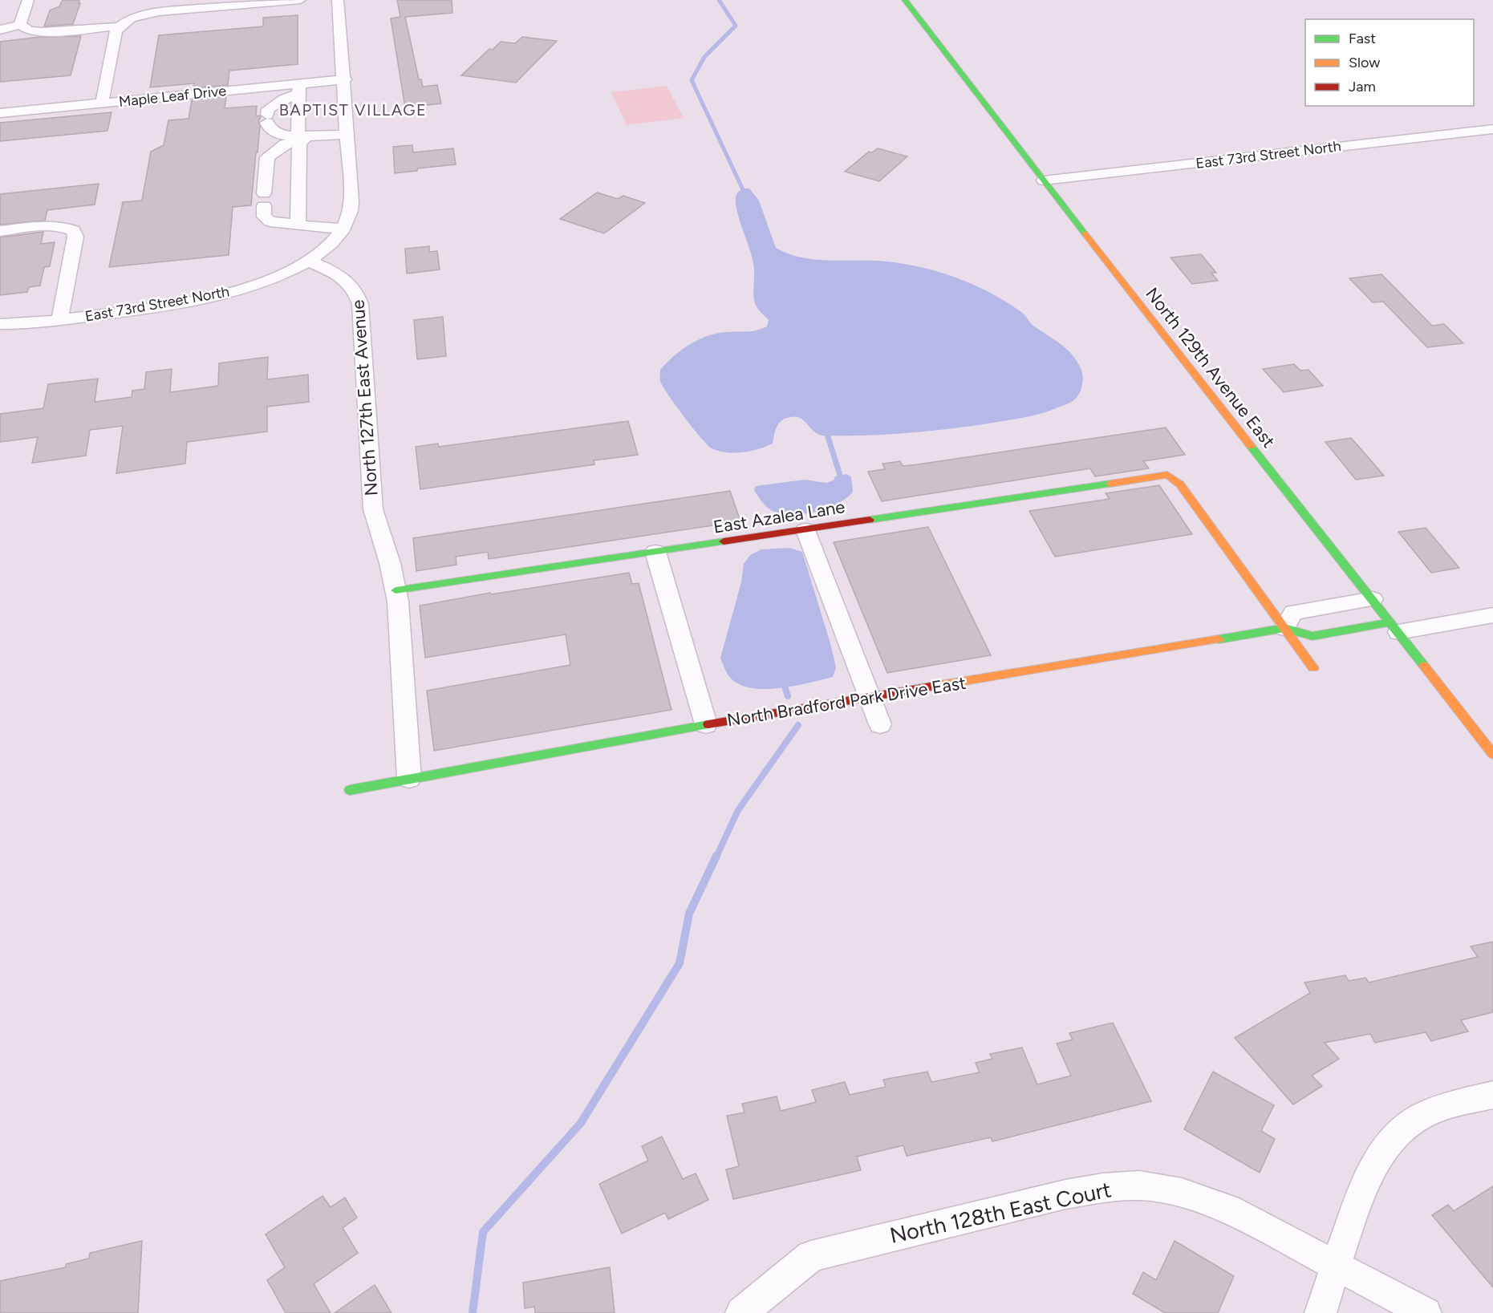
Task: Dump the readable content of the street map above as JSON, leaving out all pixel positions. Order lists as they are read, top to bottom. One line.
{"streets":{"street":["Maple Leaf Drive","East 73rd Street North","North 129th Avenue East","North 127th East Avenue","East Azalea Lane","North Bradford Park Drive East","North 128th East Court"]},"crossings":[["East 73rd Street North","North 129th Avenue East"],["East 73rd Street North","North 127th East Avenue"],["North 129th Avenue East","North Bradford Park Drive East"],["North 127th East Avenue","East Azalea Lane"],["North 127th East Avenue","North Bradford Park Drive East"],["East Azalea Lane","North Bradford Park Drive East"]],"districts":["BAPTIST VILLAGE"],"legend":["Fast","Slow","Jam"]}
